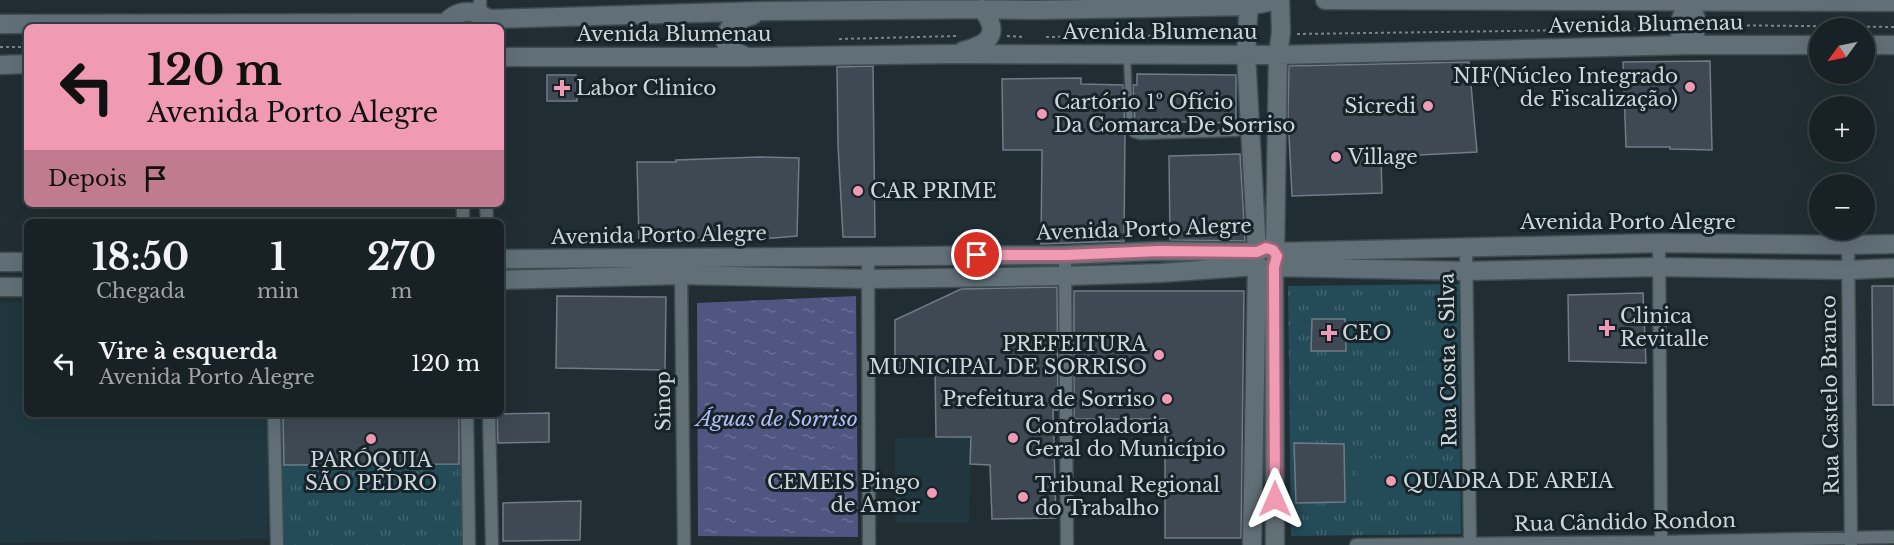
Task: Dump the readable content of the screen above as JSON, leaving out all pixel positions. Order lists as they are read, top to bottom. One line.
{"streets":{"street":["Avenida Blumenau","Avenida Porto Alegre","Rua Costa e Silva","Rua Castelo Branco","Sinop","Rua Cândido Rondon"]},"crossings":[["Avenida Porto Alegre","Rua Costa e Silva"],["Avenida Porto Alegre","Rua Castelo Branco"],["Avenida Porto Alegre","Sinop"],["Rua Costa e Silva","Rua Cândido Rondon"],["Rua Castelo Branco","Rua Cândido Rondon"]],"water":["Águas de Sorriso"],"places":{"other":["NIF(Núcleo Integrado de Fiscalização)","Sicredi","Cartório 1º Ofício Da Comarca De Sorriso","Village","CAR PRIME","PREFEITURA MUNICIPAL DE SORRISO","Prefeitura de Sorriso","Controladoria Geral do Município","PARÓQUIA SÃO PEDRO","QUADRA DE AREIA","CEMEIS Pingo de Amor","Tribunal Regional do Trabalho"],"health":["Labor Clinico","Clinica Revitalle","CEO"]},"north":"bottom left","page":{"map_buttons":["+","−"],"turn":["120 m","Avenida Porto Alegre"],"then":"Depois","eta":["18:50","Chegada","1","min","270","m"],"list":[{"name":"Vire à esquerda","note":"Avenida Porto Alegre","value":"120 m"}]}}
